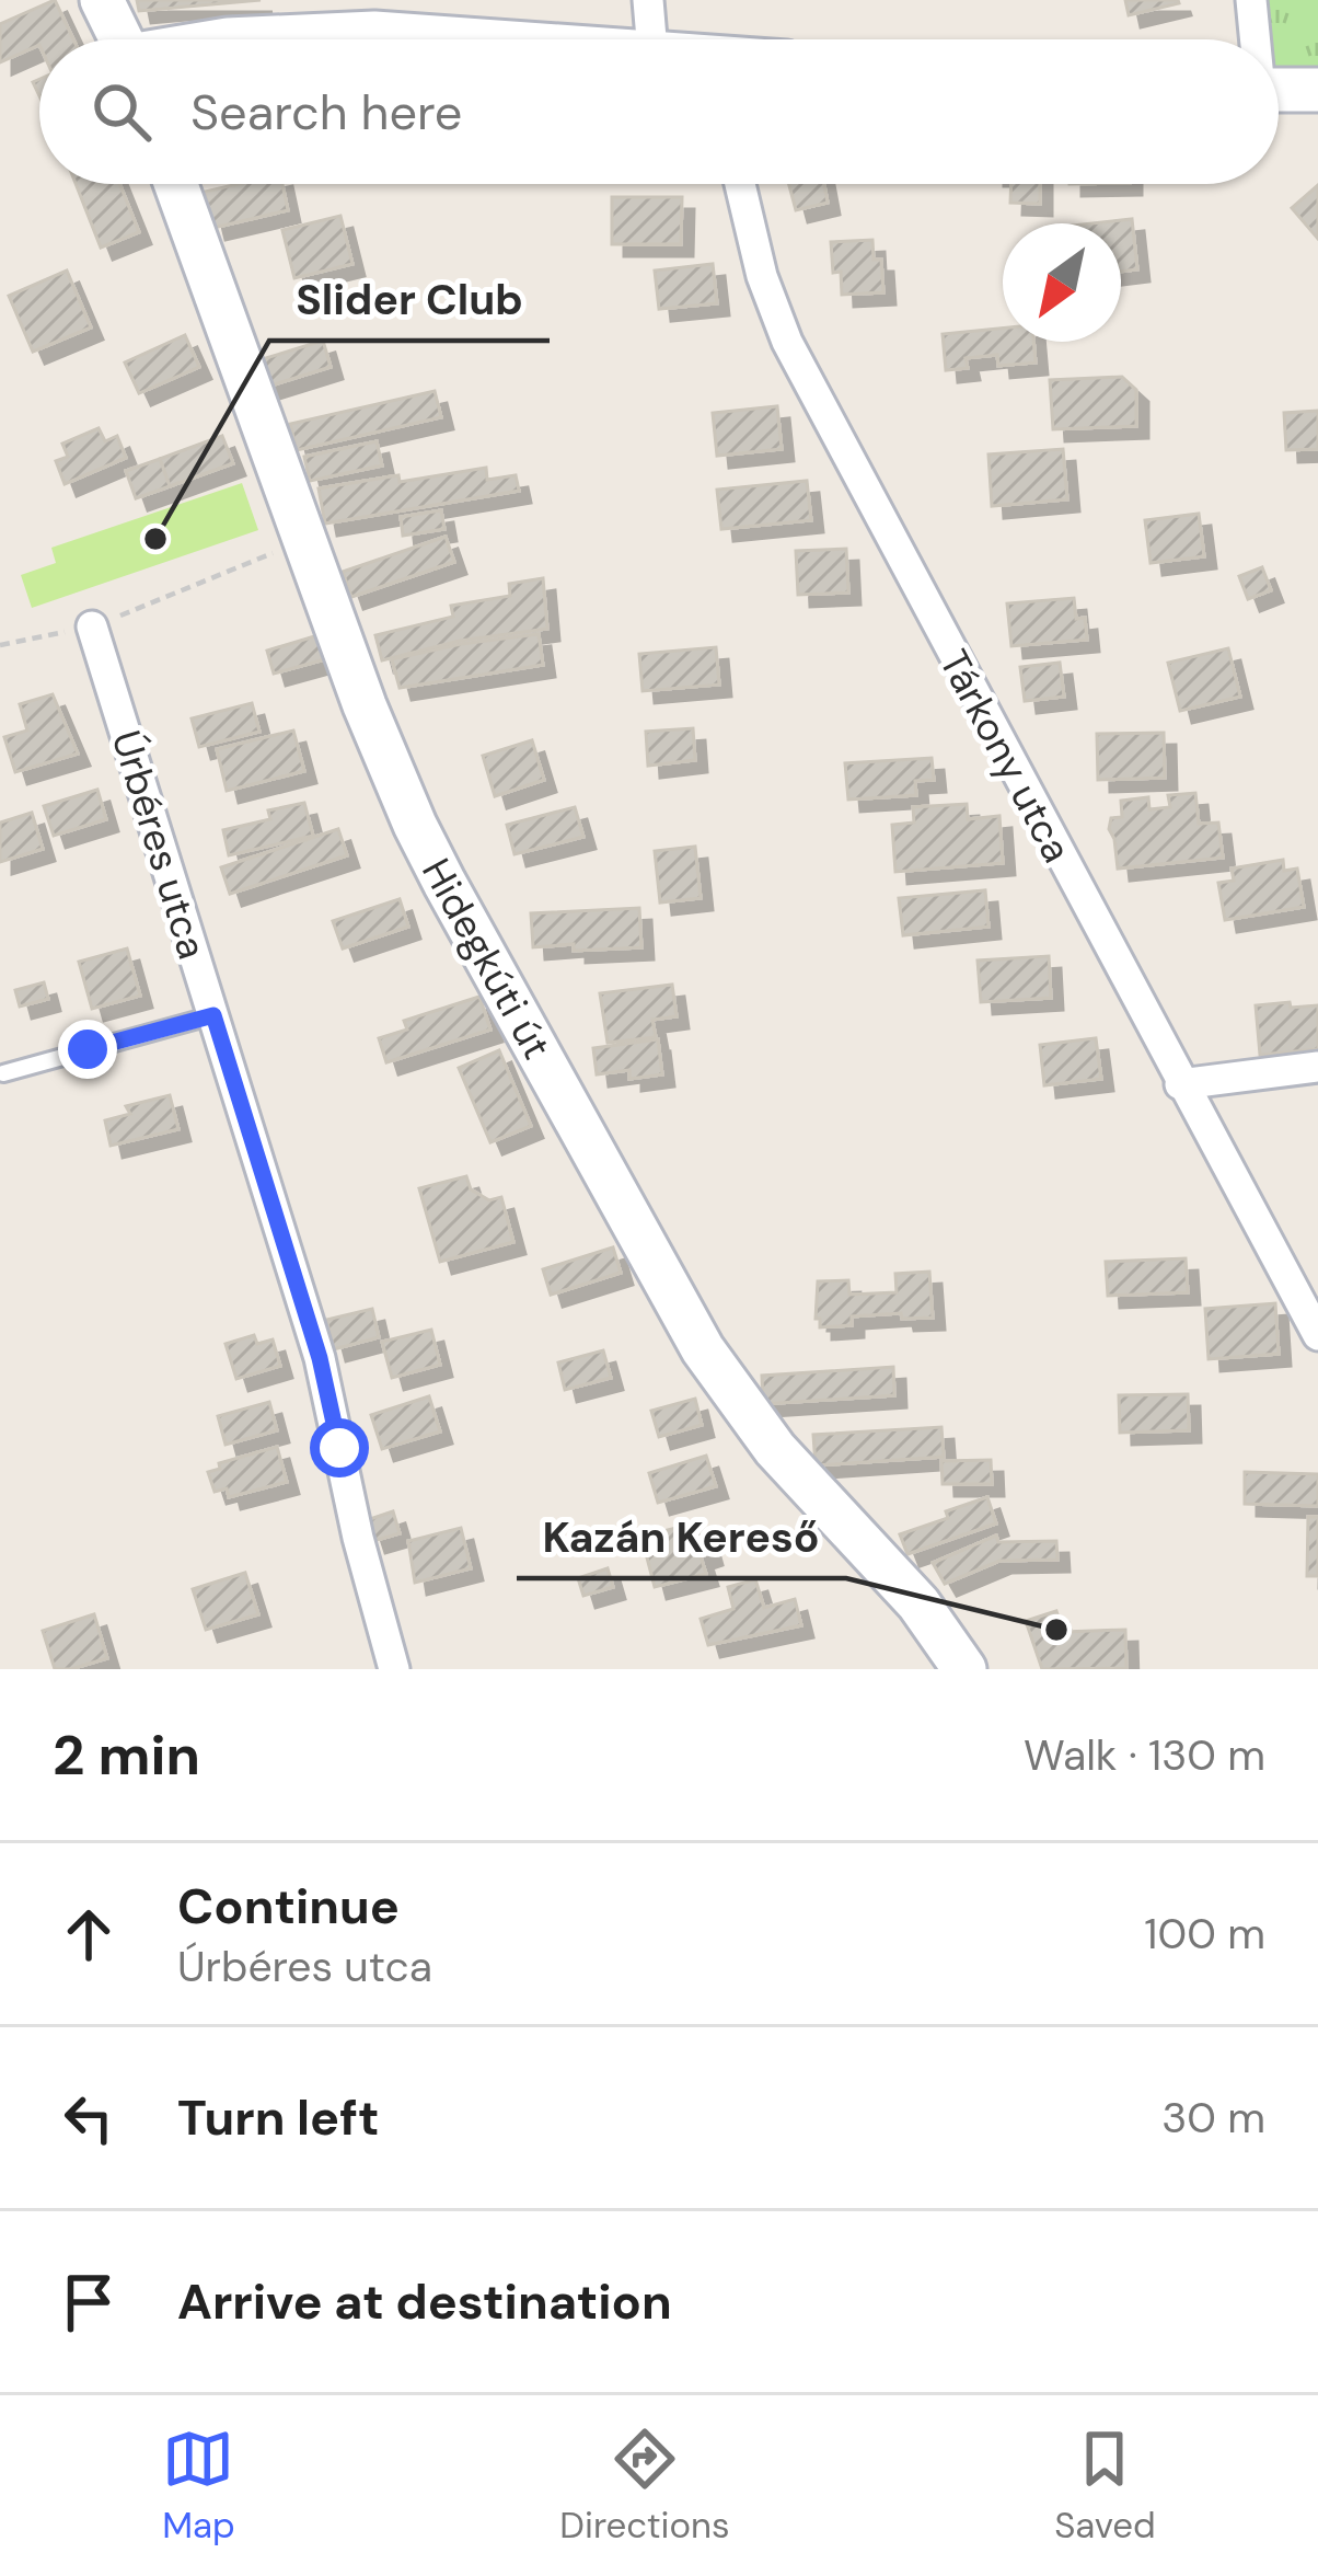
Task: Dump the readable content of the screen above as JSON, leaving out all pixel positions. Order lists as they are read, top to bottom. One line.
{"streets":{"main road":["Hidegkúti út"],"street":["Tárkony utca","Úrbéres utca"]},"places":["Slider Club","Kazán Kereső"],"north":"bottom left","page":{"search":"Search here","heading":["2 min","Walk · 130 m"],"list":[["Continue","Úrbéres utca","100 m"],["Turn left","30 m"],"Arrive at destination"],"nav":["Map","Directions","Saved"]}}
